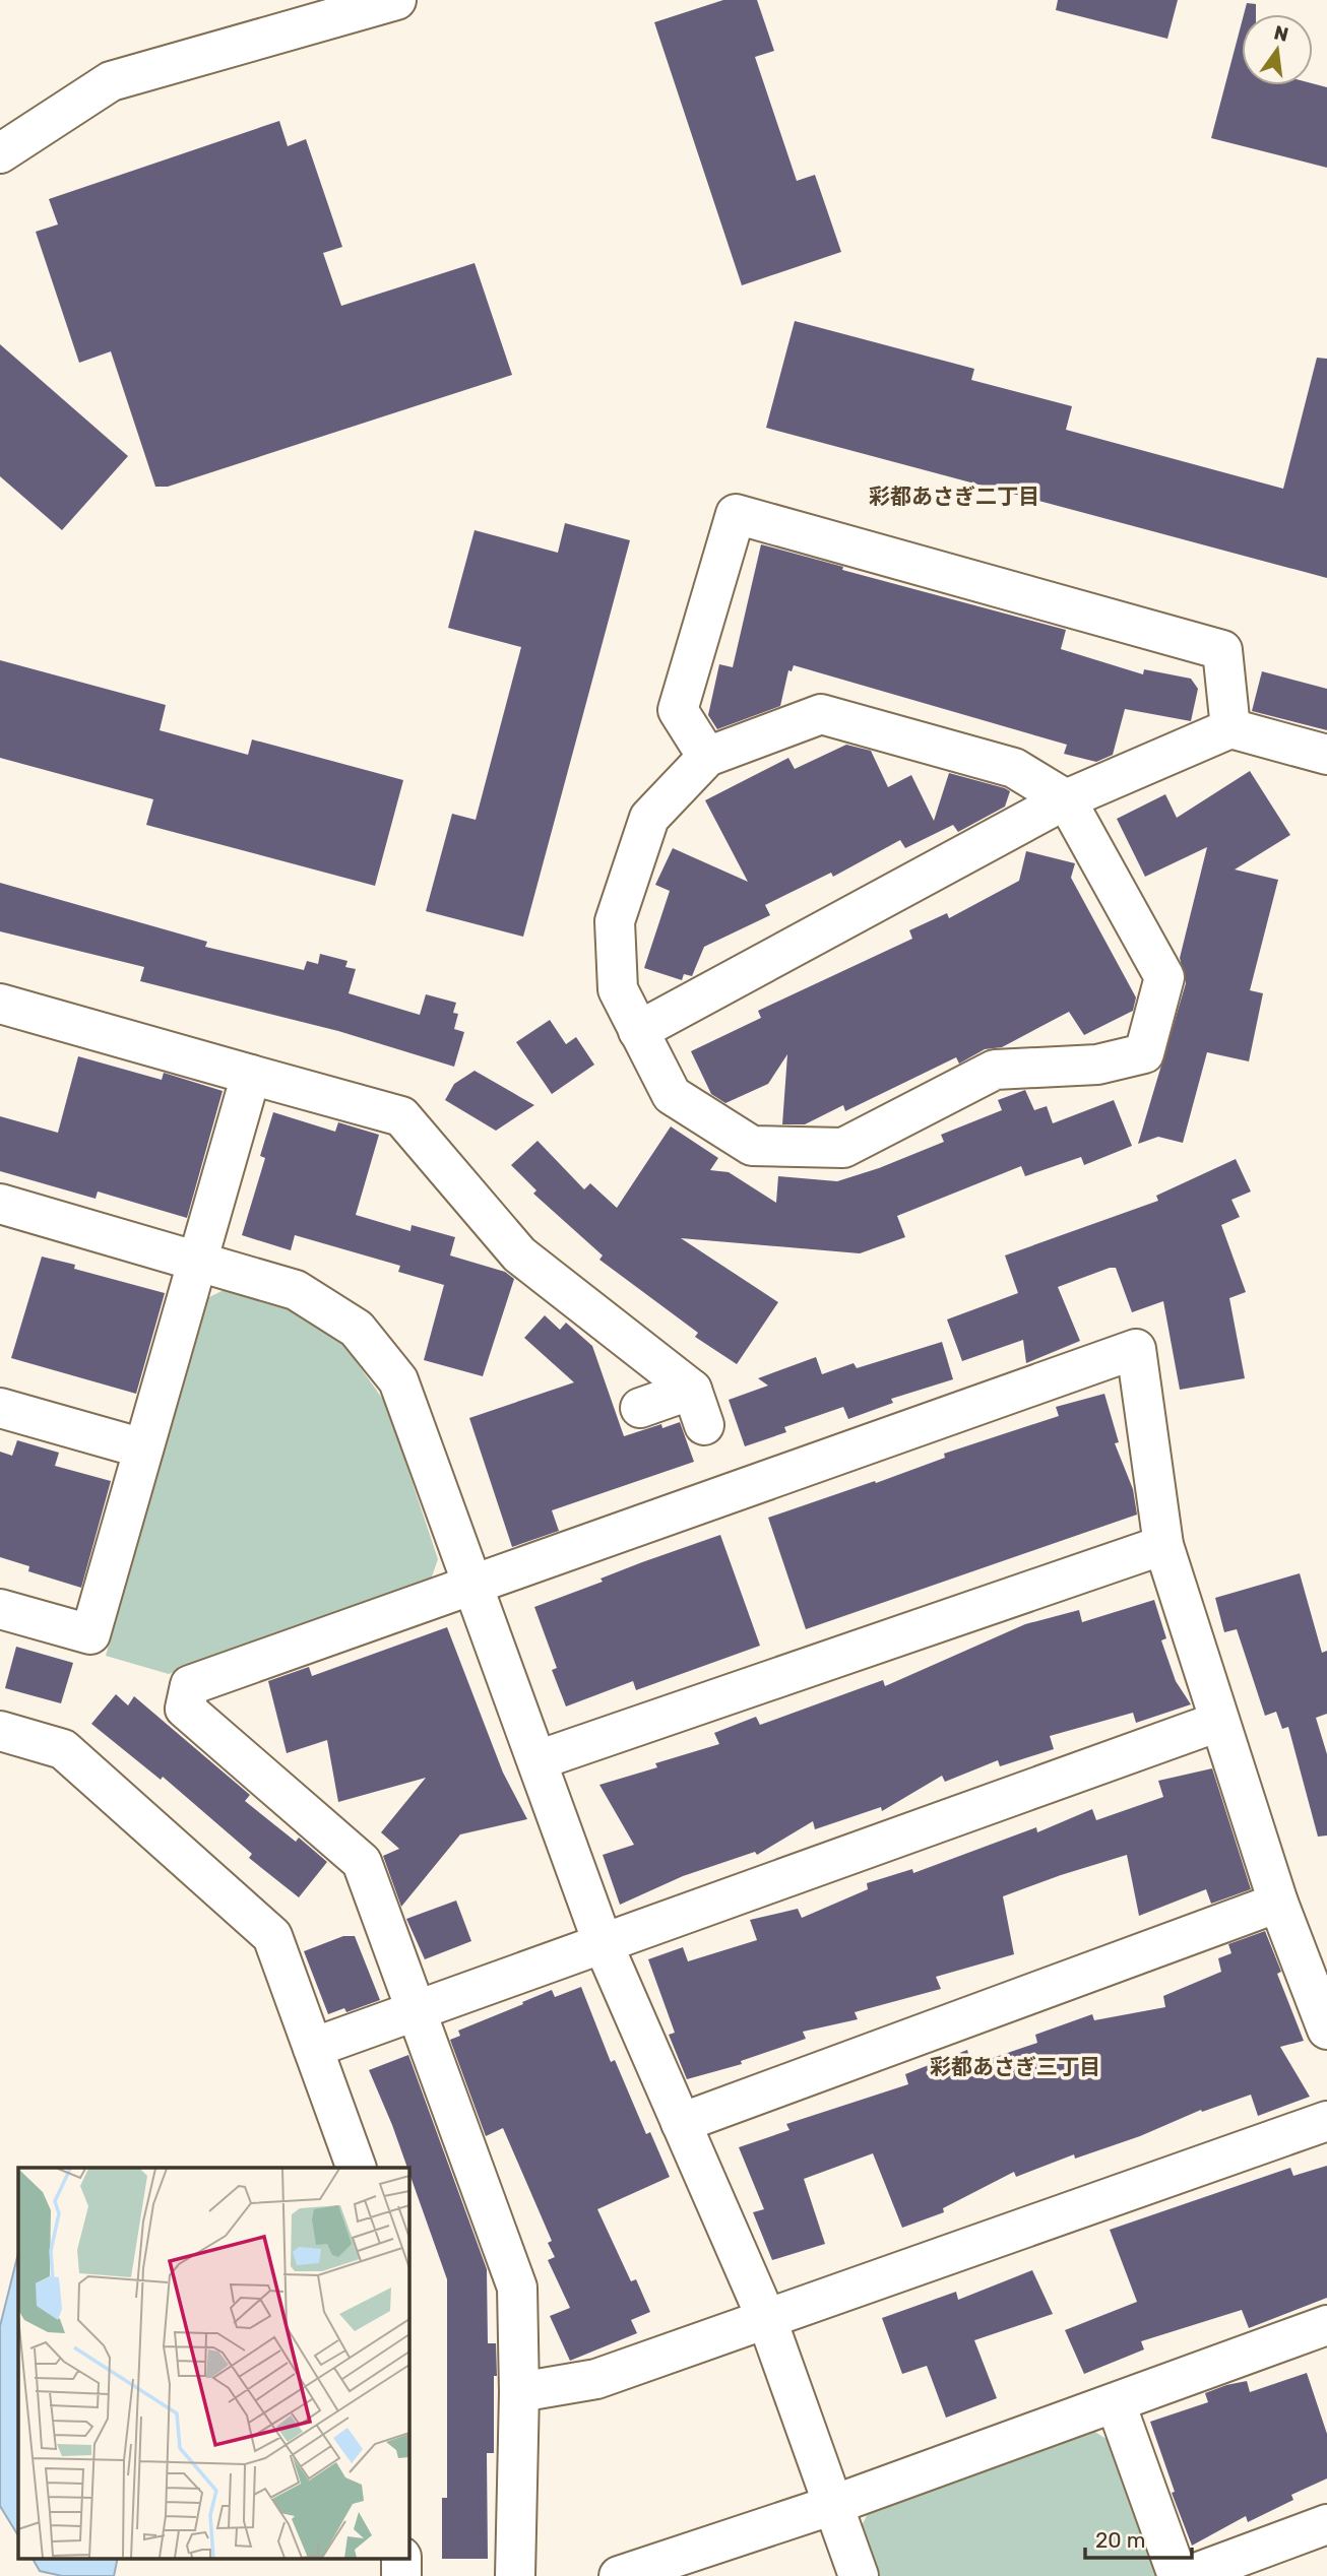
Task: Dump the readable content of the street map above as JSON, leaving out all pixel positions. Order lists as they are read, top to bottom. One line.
{"districts":["彩都あさぎ二丁目","彩都あさぎ三丁目"],"scale_bar":"20 m","north":"top"}
